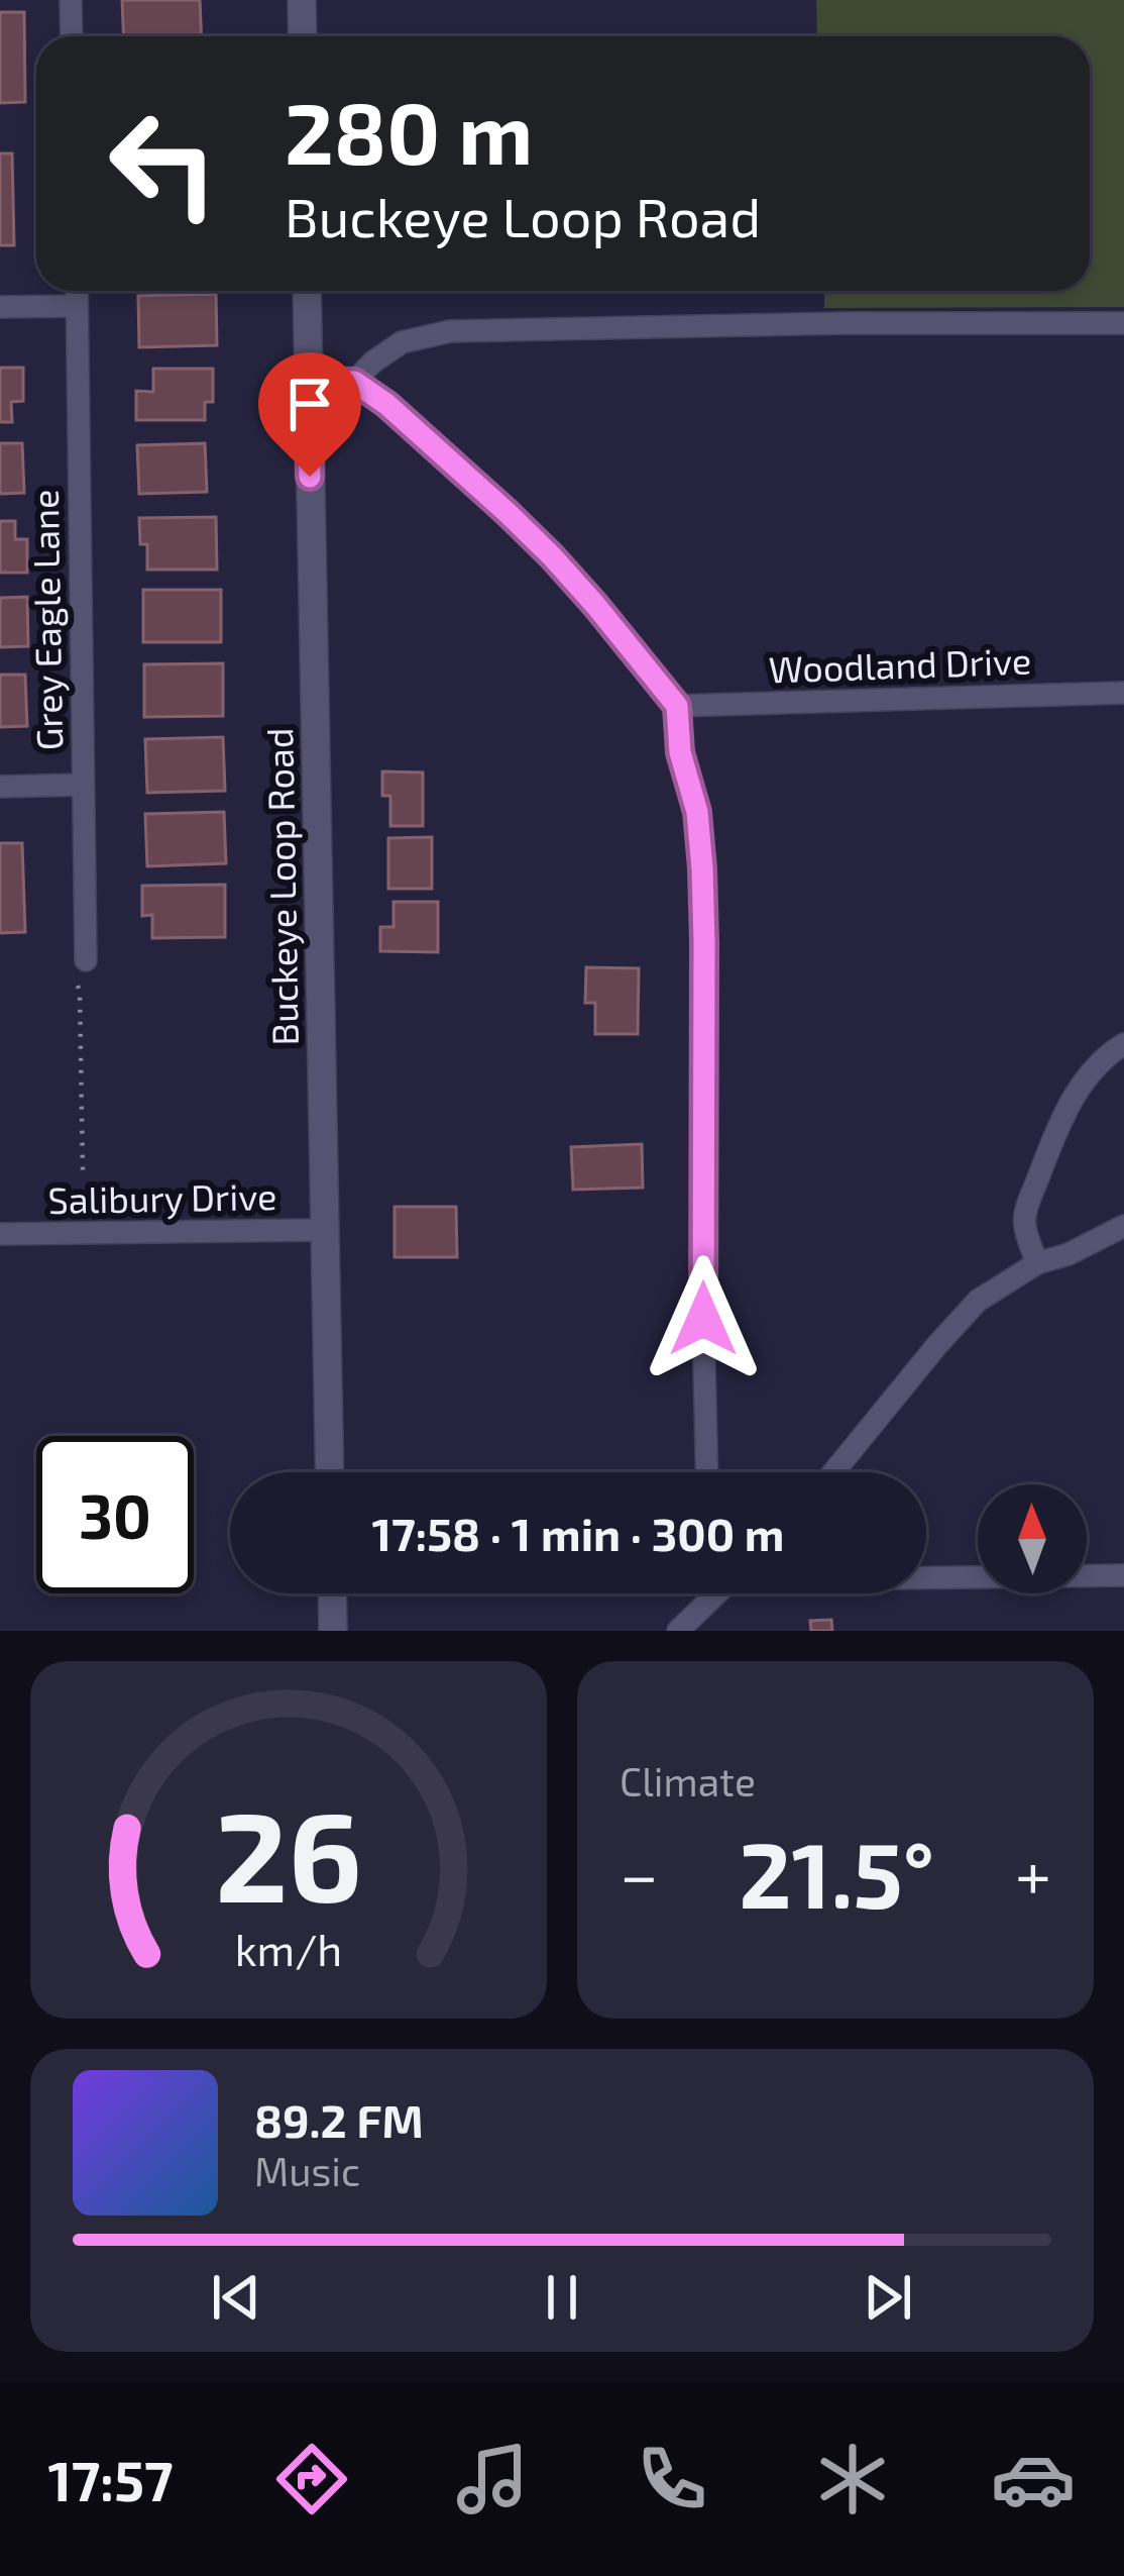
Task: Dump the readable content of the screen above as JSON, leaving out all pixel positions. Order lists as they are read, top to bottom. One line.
{"streets":{"street":["Grey Eagle Lane","Woodland Drive","Buckeye Loop Road","Salibury Drive"]},"crossings":[["Buckeye Loop Road","Salibury Drive"]],"north":"top","page":{"turn":["280 m","Buckeye Loop Road"],"limit":"30","trip":"17:58 · 1 min · 300 m","tile":"Climate","heat":["−","21.5°","+"],"song":["89.2 FM","Music"],"tabs":"17:57","gauge":["26","km/h"]}}
